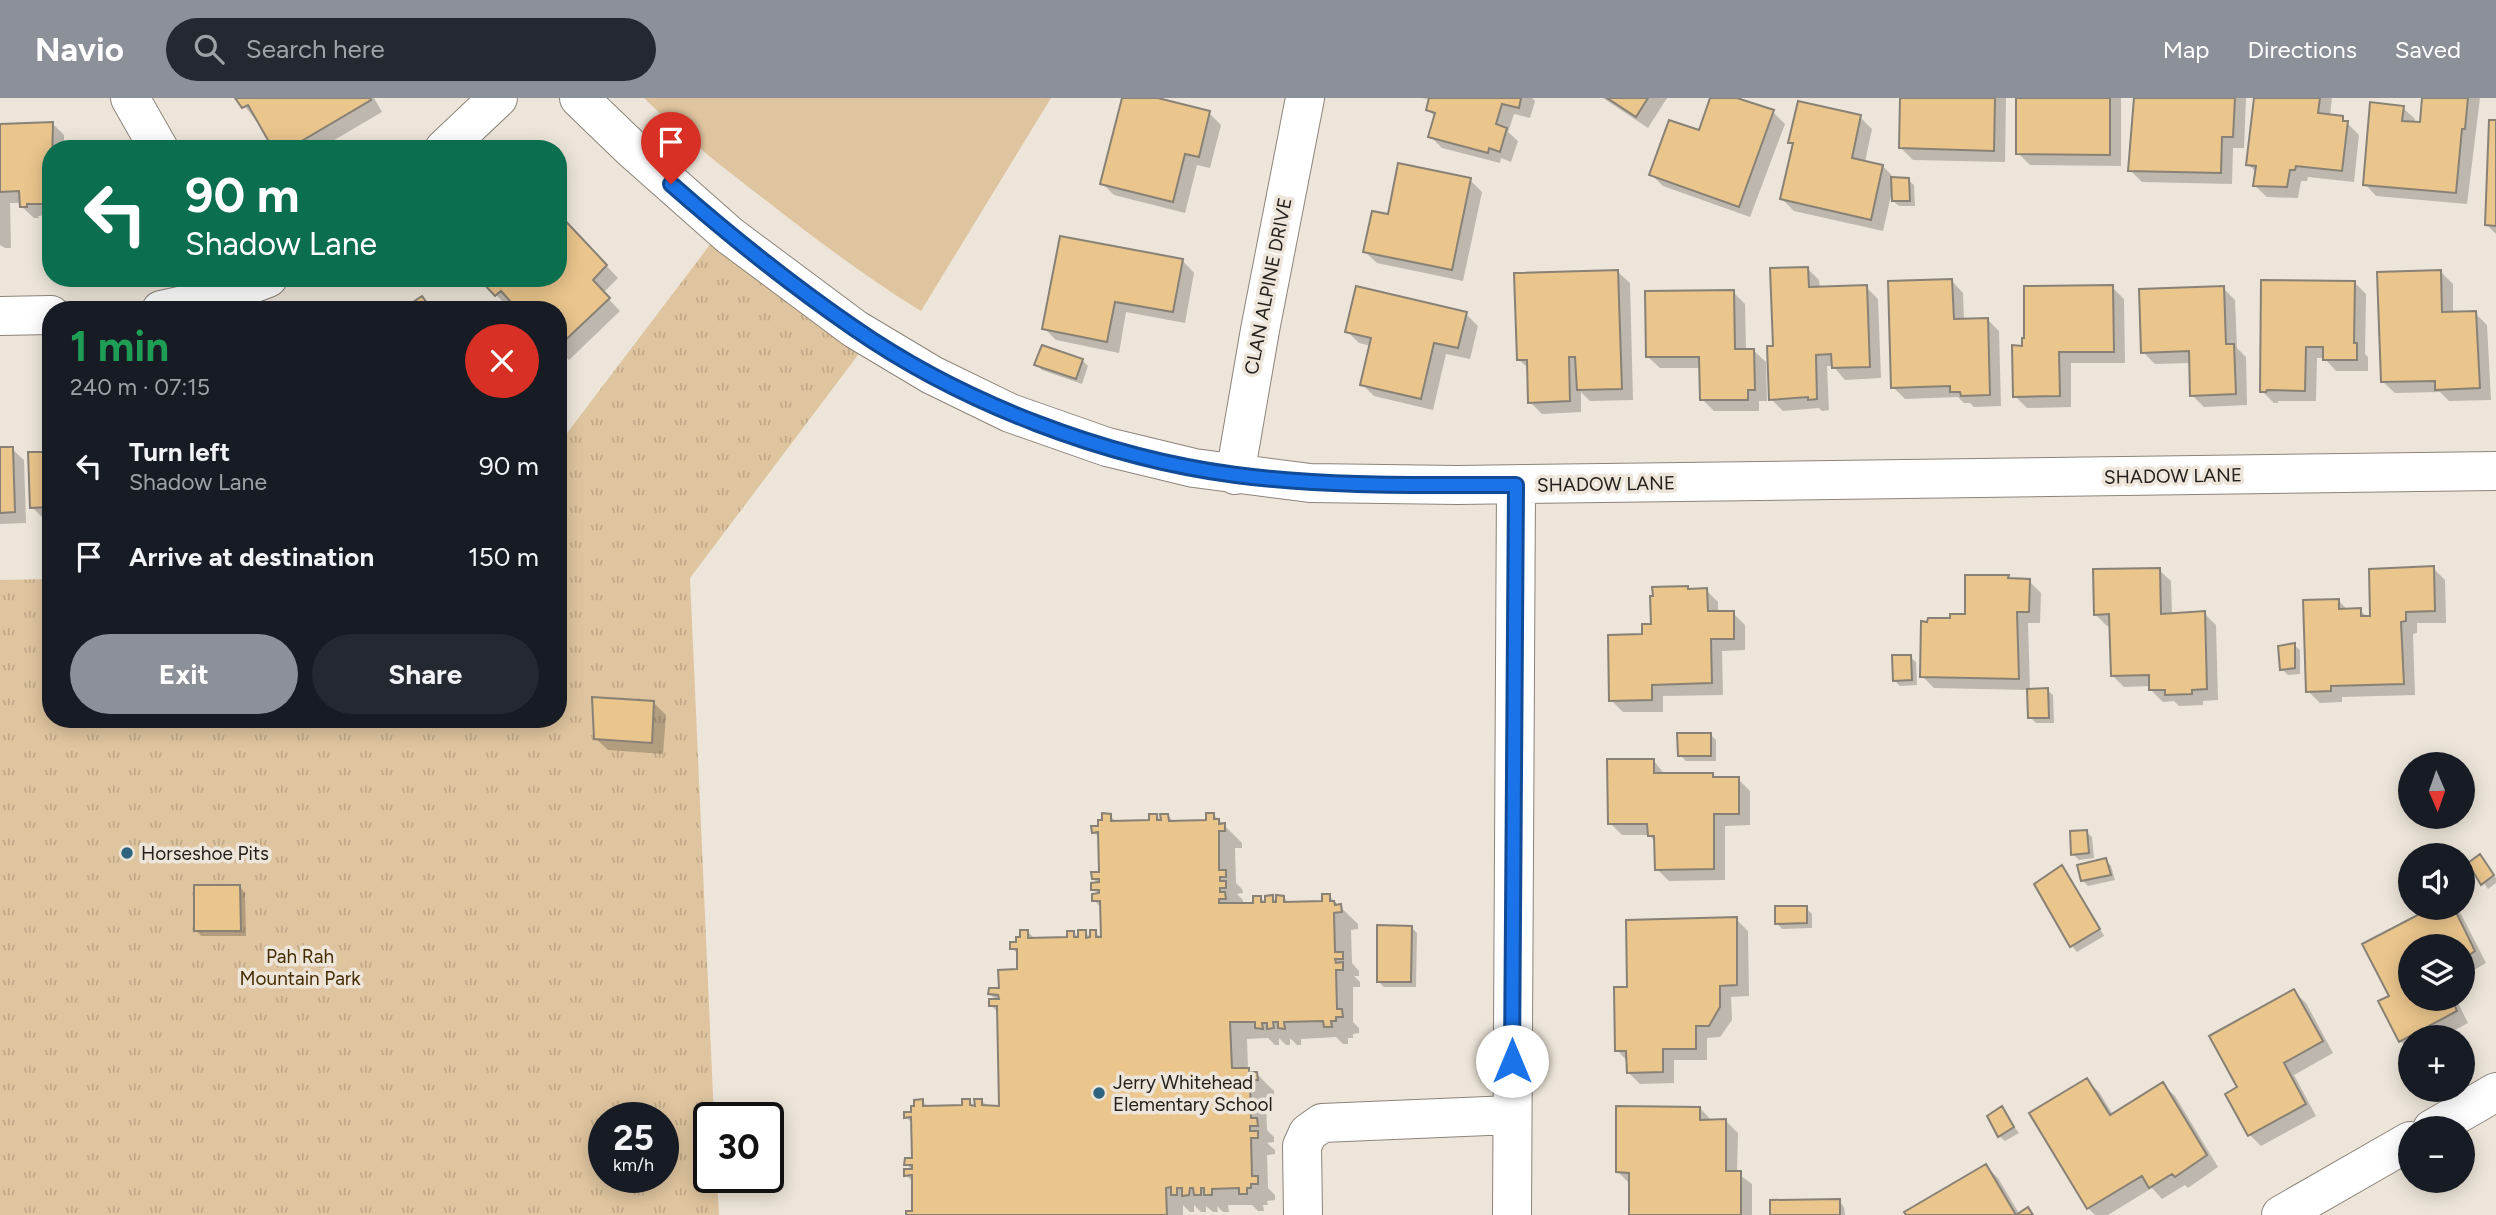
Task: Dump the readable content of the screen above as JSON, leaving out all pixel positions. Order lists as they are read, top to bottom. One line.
{"streets":{"street":["CLAN ALPINE DRIVE","SHADOW LANE"]},"crossings":[["CLAN ALPINE DRIVE","SHADOW LANE"]],"parks":["Pah Rah Mountain Park"],"places":["Horseshoe Pits","Jerry Whitehead Elementary School"],"north":"bottom","page":{"header":"Navio","search":"Search here","nav":["Map","Directions","Saved"],"turn":["90 m","Shadow Lane"],"heading":["1 min","240 m · 07:15"],"list":[{"name":"Turn left","note":"Shadow Lane","value":"90 m"},{"name":"Arrive at destination","value":"150 m"}],"buttons":["Exit","Share"],"map_buttons":["+","−"],"speed":"25 km/h","limit":"30"}}
